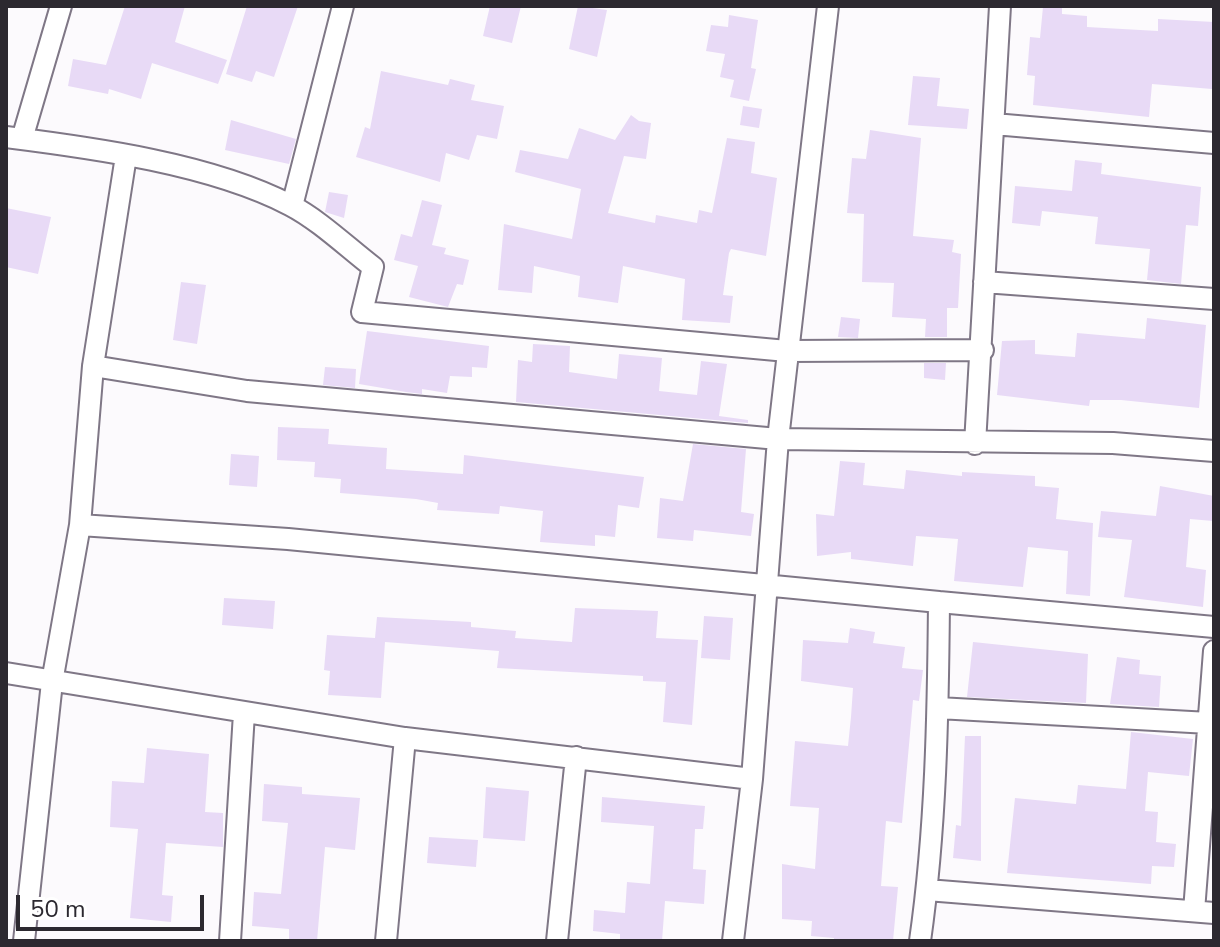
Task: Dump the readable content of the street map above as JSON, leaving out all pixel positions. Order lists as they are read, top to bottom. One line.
{"scale_bar":"50 m"}
